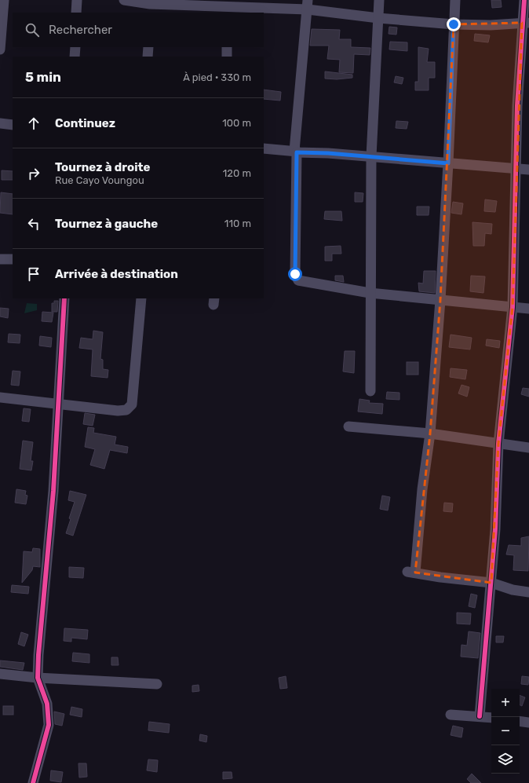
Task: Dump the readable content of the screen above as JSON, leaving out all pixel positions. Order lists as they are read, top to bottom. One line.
{"page":{"search":"Rechercher","heading":["5 min","À pied · 330 m"],"list":[["Continuez","100 m"],["Tournez à droite","Rue Cayo Voungou","120 m"],["Tournez à gauche","110 m"],"Arrivée à destination"],"map_buttons":["+","−"]}}
